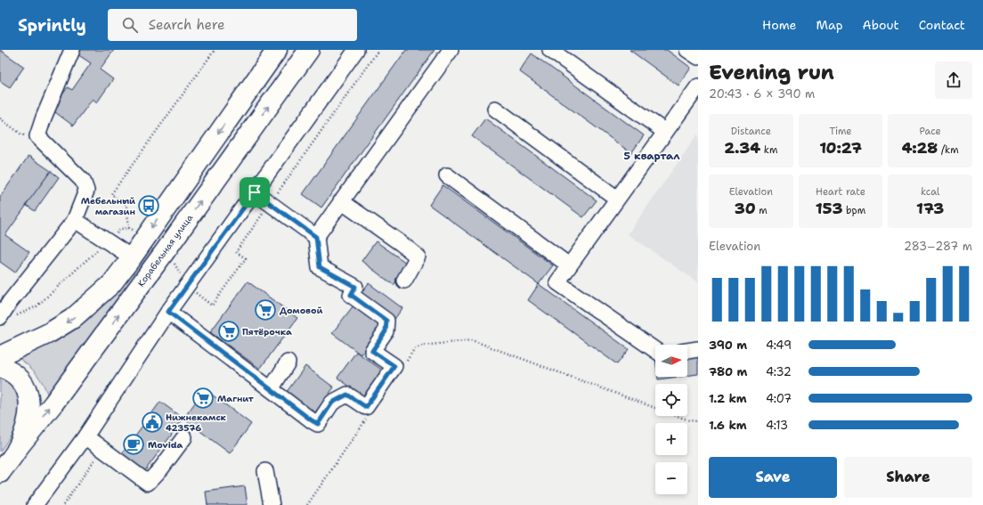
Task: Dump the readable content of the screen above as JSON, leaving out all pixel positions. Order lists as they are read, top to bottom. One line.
{"streets":{"main road":["Корабельная улица"]},"districts":["5 квартал"],"places":{"bus stop":["Мебельный магазин"],"supermarket":["Домовой","Пятёрочка","Магнит"],"public building":["Нижнекамск 423576"],"cafe":["Movida"]},"north":"right","page":{"header":"Sprintly","search":"Search here","nav":["Home","Map","About","Contact"],"heading":["Evening run","20:43 · 6 × 390 m"],"stats":[["Distance","2.34 km"],["Time","10:27"],["Pace","4:28 /km"],["Elevation","30 m"],["Heart rate","153 bpm"],["kcal","173"]],"chart":["Elevation","283–287 m"],"list":[{"name":"390 m","note":"4:49"},{"name":"780 m","note":"4:32"},{"name":"1.2 km","note":"4:07"},{"name":"1.6 km","note":"4:13"}],"map_buttons":["+","−"],"buttons":["Save","Share"]}}
